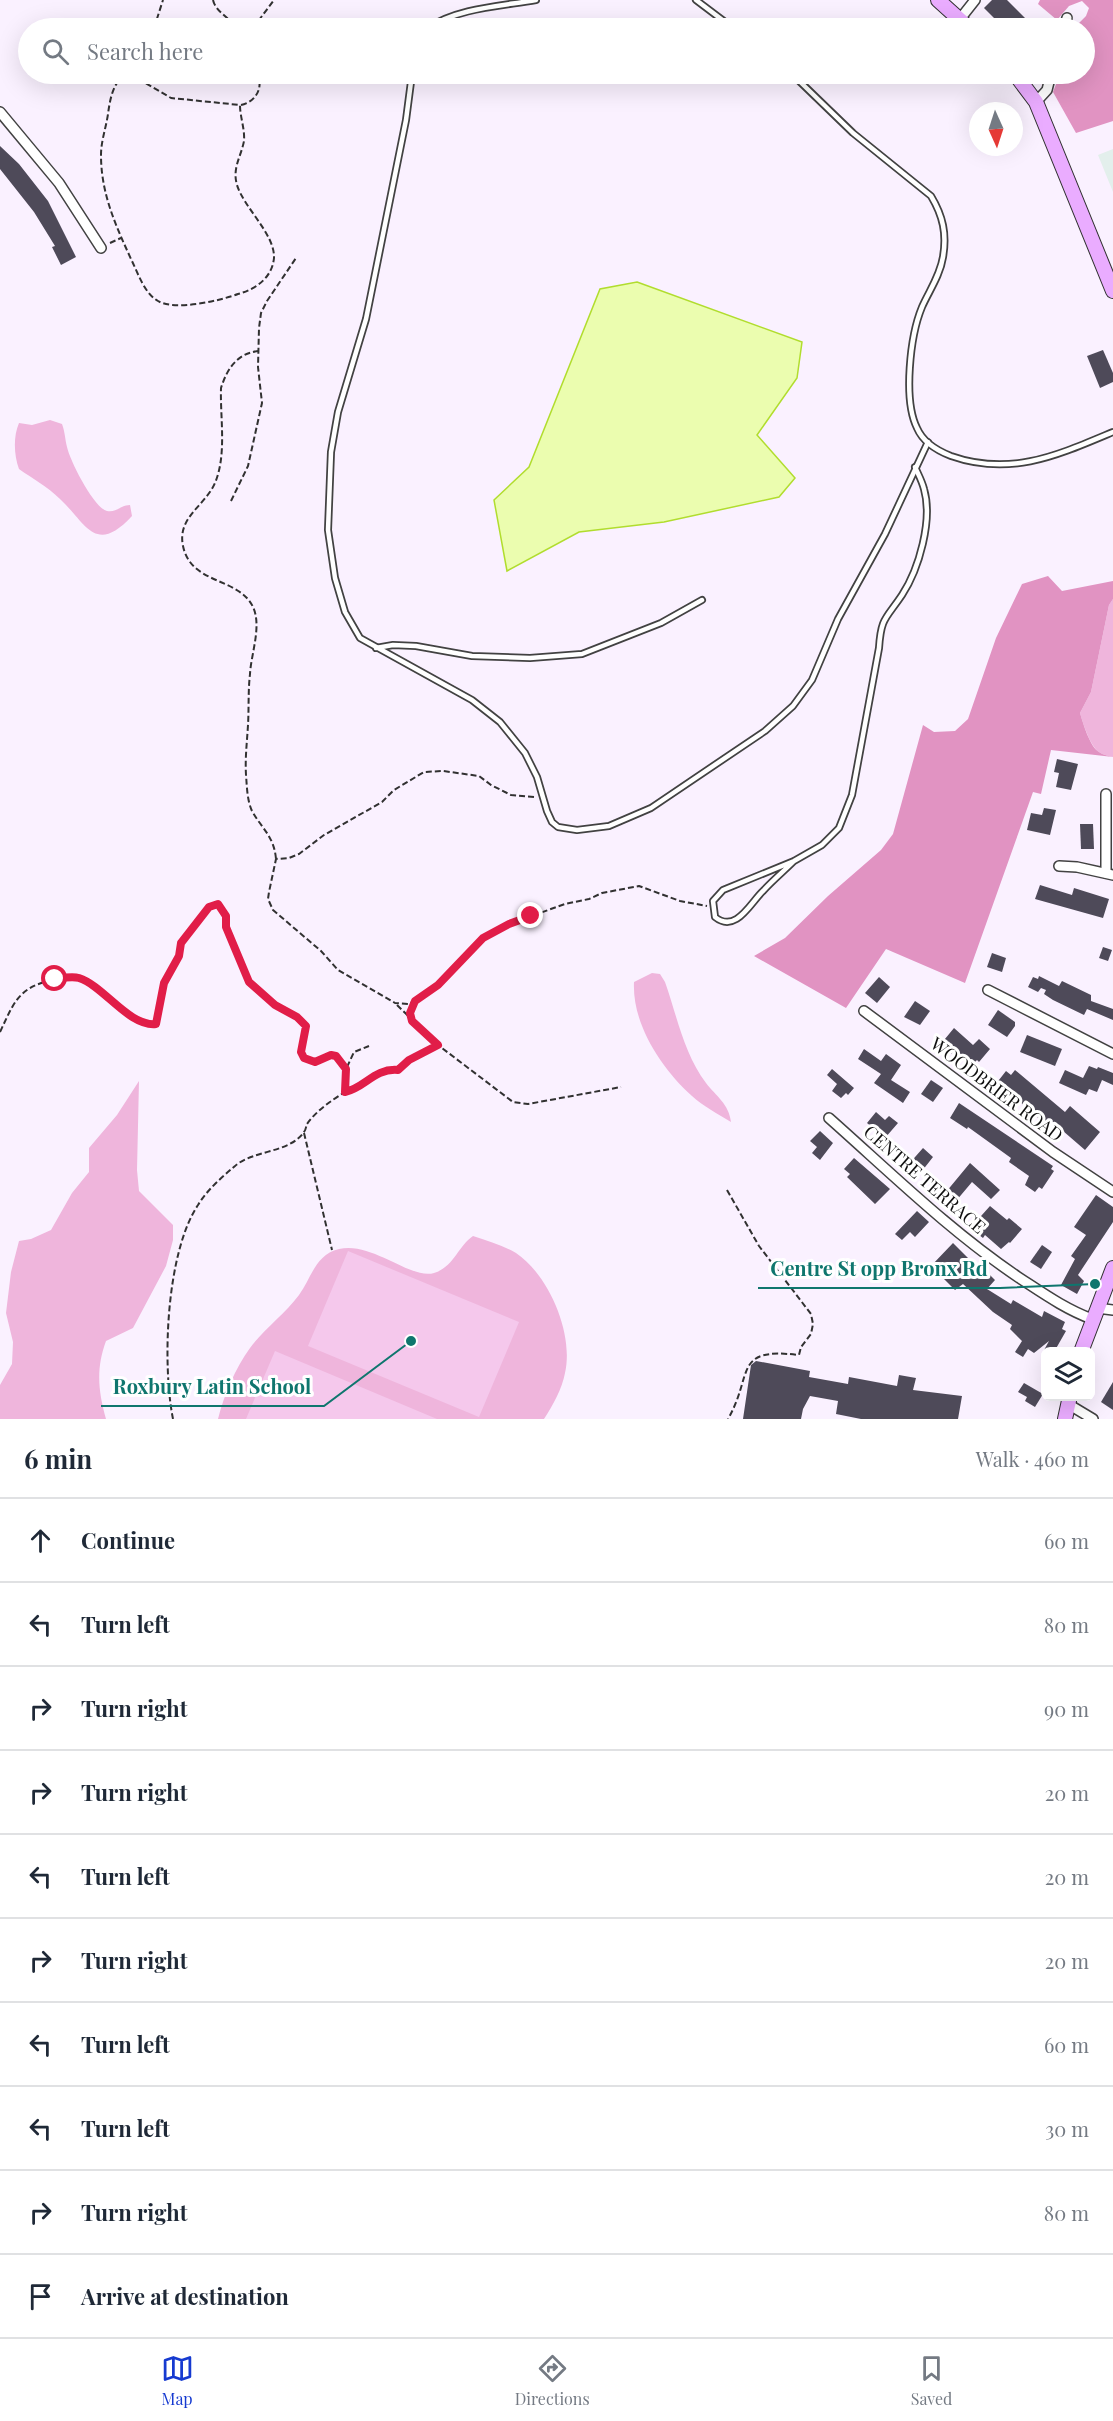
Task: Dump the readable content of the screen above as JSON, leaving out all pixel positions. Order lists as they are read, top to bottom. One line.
{"streets":{"street":["WOODBRIER ROAD","CENTRE TERRACE"]},"places":["Centre St opp Bronx Rd","Roxbury Latin School"],"north":"bottom","page":{"search":"Search here","heading":["6 min","Walk · 460 m"],"list":[["Continue","60 m"],["Turn left","80 m"],["Turn right","90 m"],["Turn right","20 m"],["Turn left","20 m"],["Turn right","20 m"],["Turn left","60 m"],["Turn left","30 m"],["Turn right","80 m"],"Arrive at destination"],"nav":["Map","Directions","Saved"]}}
